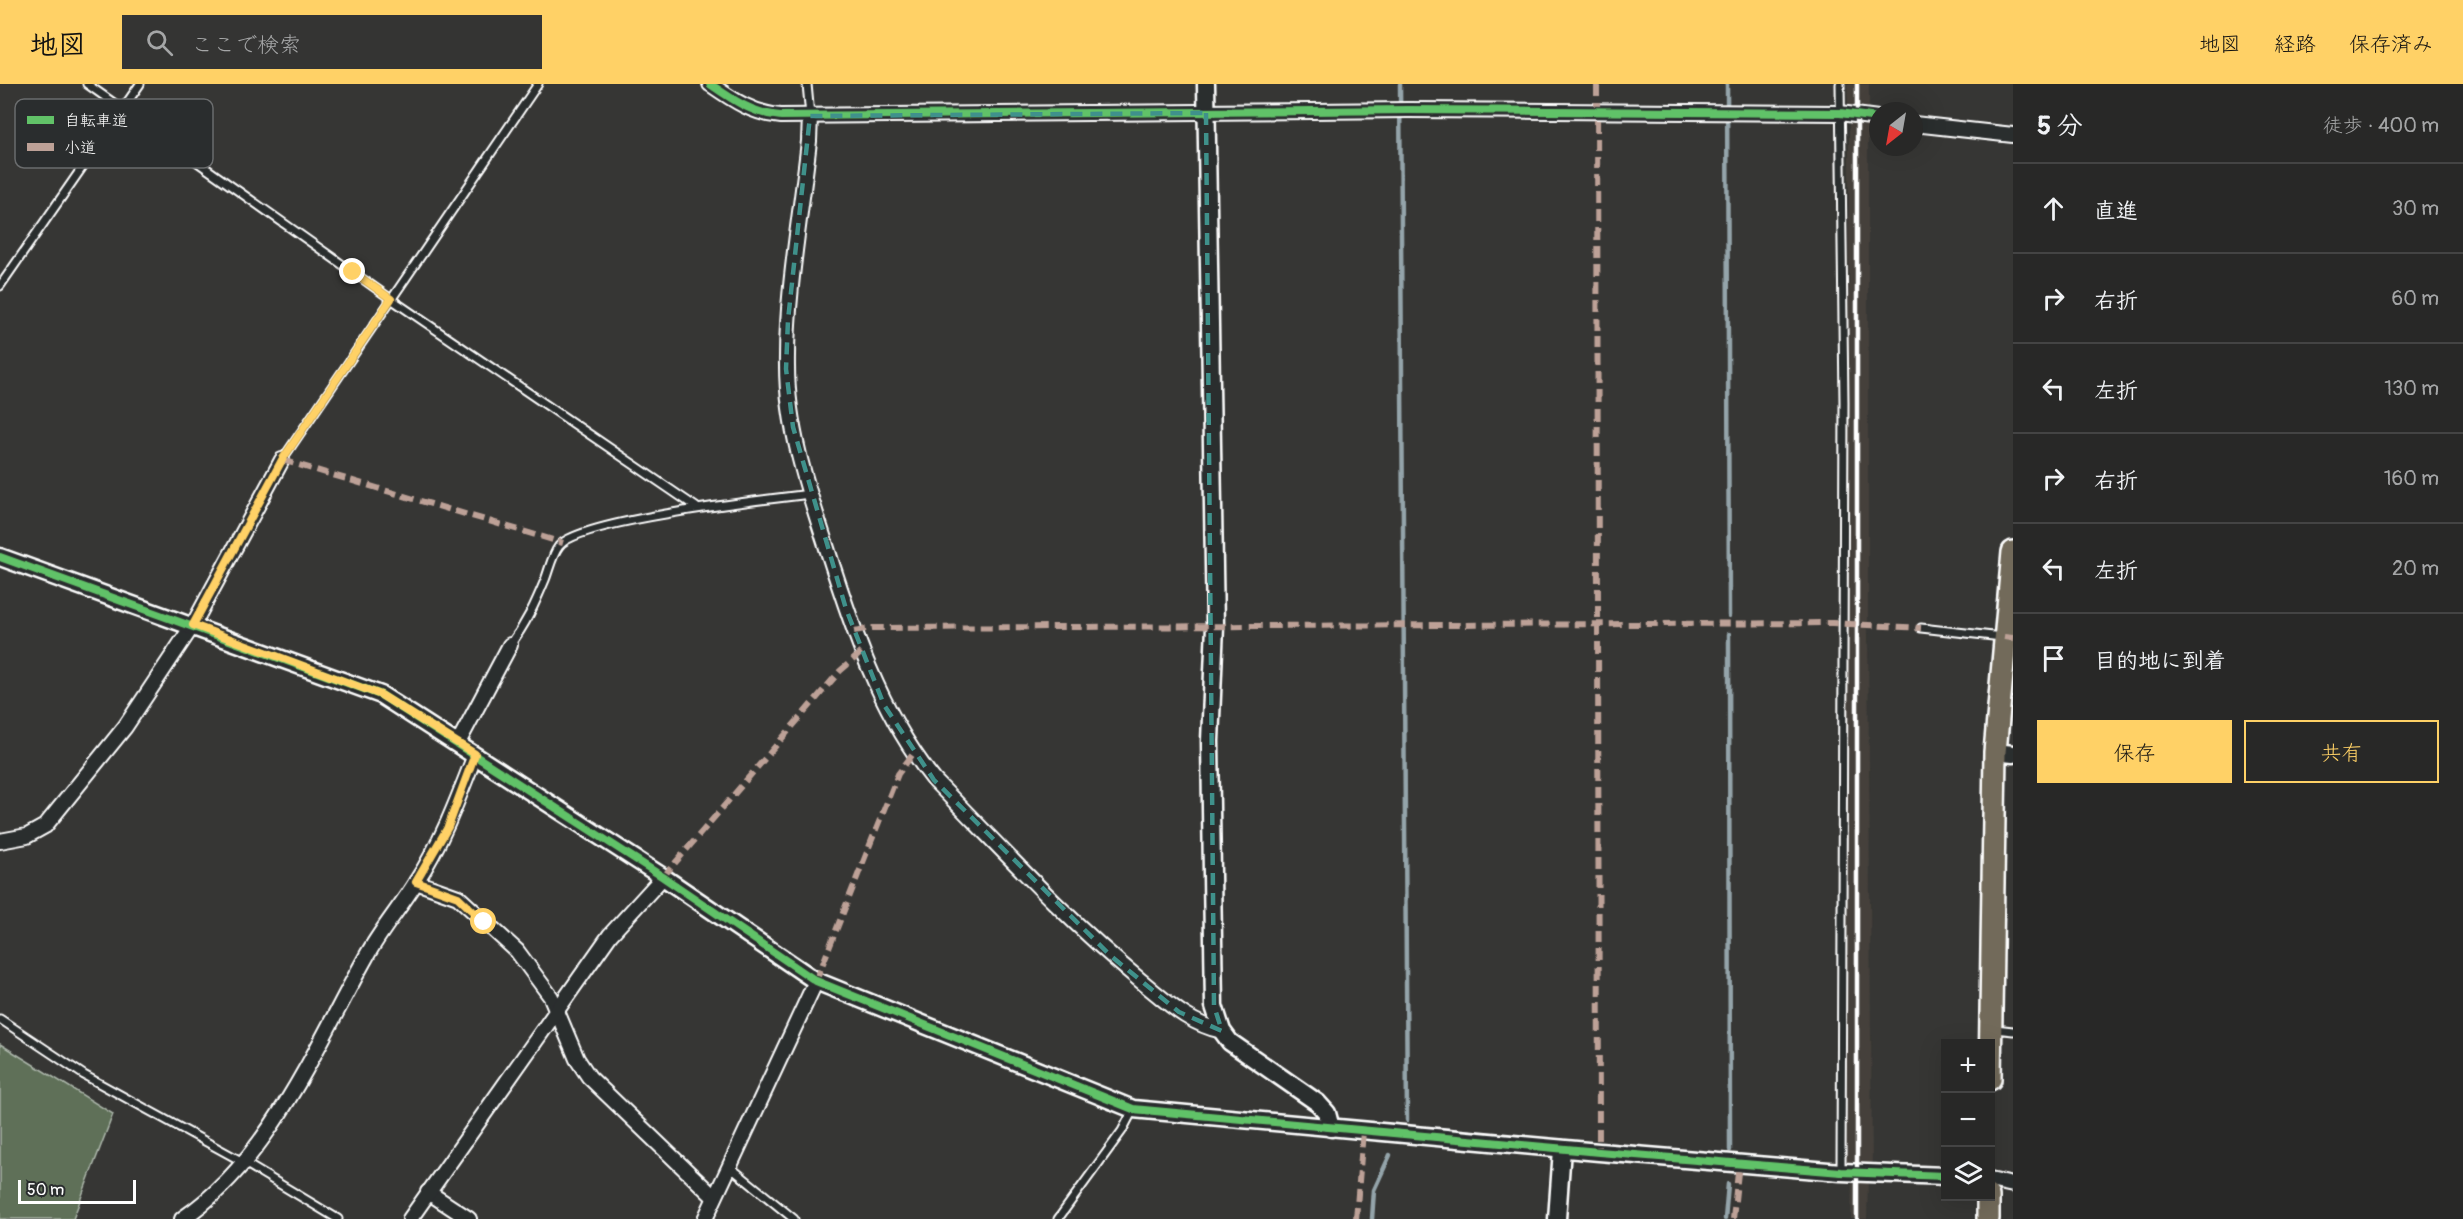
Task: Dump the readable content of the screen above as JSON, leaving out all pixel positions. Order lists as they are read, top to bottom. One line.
{"legend":["自転車道","小道"],"scale_bar":"50 m","north":"bottom left","page":{"header":"地図","search":"ここで検索","nav":["地図","経路","保存済み"],"heading":["5 分","徒歩 · 400 m"],"list":[["直進","30 m"],["右折","60 m"],["左折","130 m"],["右折","160 m"],["左折","20 m"],"目的地に到着"],"buttons":["保存","共有"],"map_buttons":["+","−"],"scale":"50 m"}}
